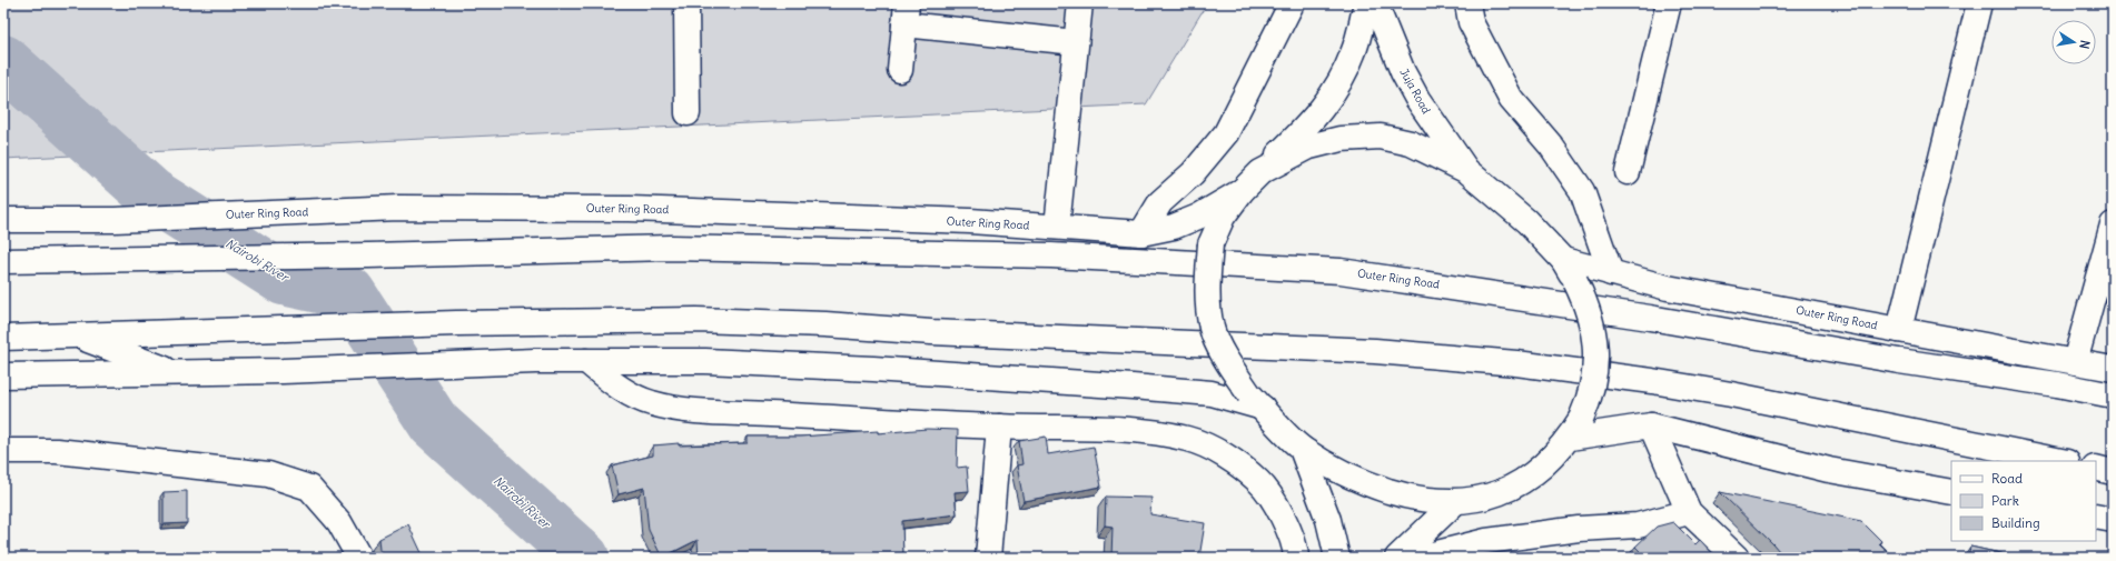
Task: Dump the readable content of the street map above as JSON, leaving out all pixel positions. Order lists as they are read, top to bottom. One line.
{"streets":{"main road":["Juja Road","Outer Ring Road"]},"crossings":[["Juja Road","Outer Ring Road"]],"water":["Nairobi River"],"legend":["Road","Park","Building"],"north":"right"}
